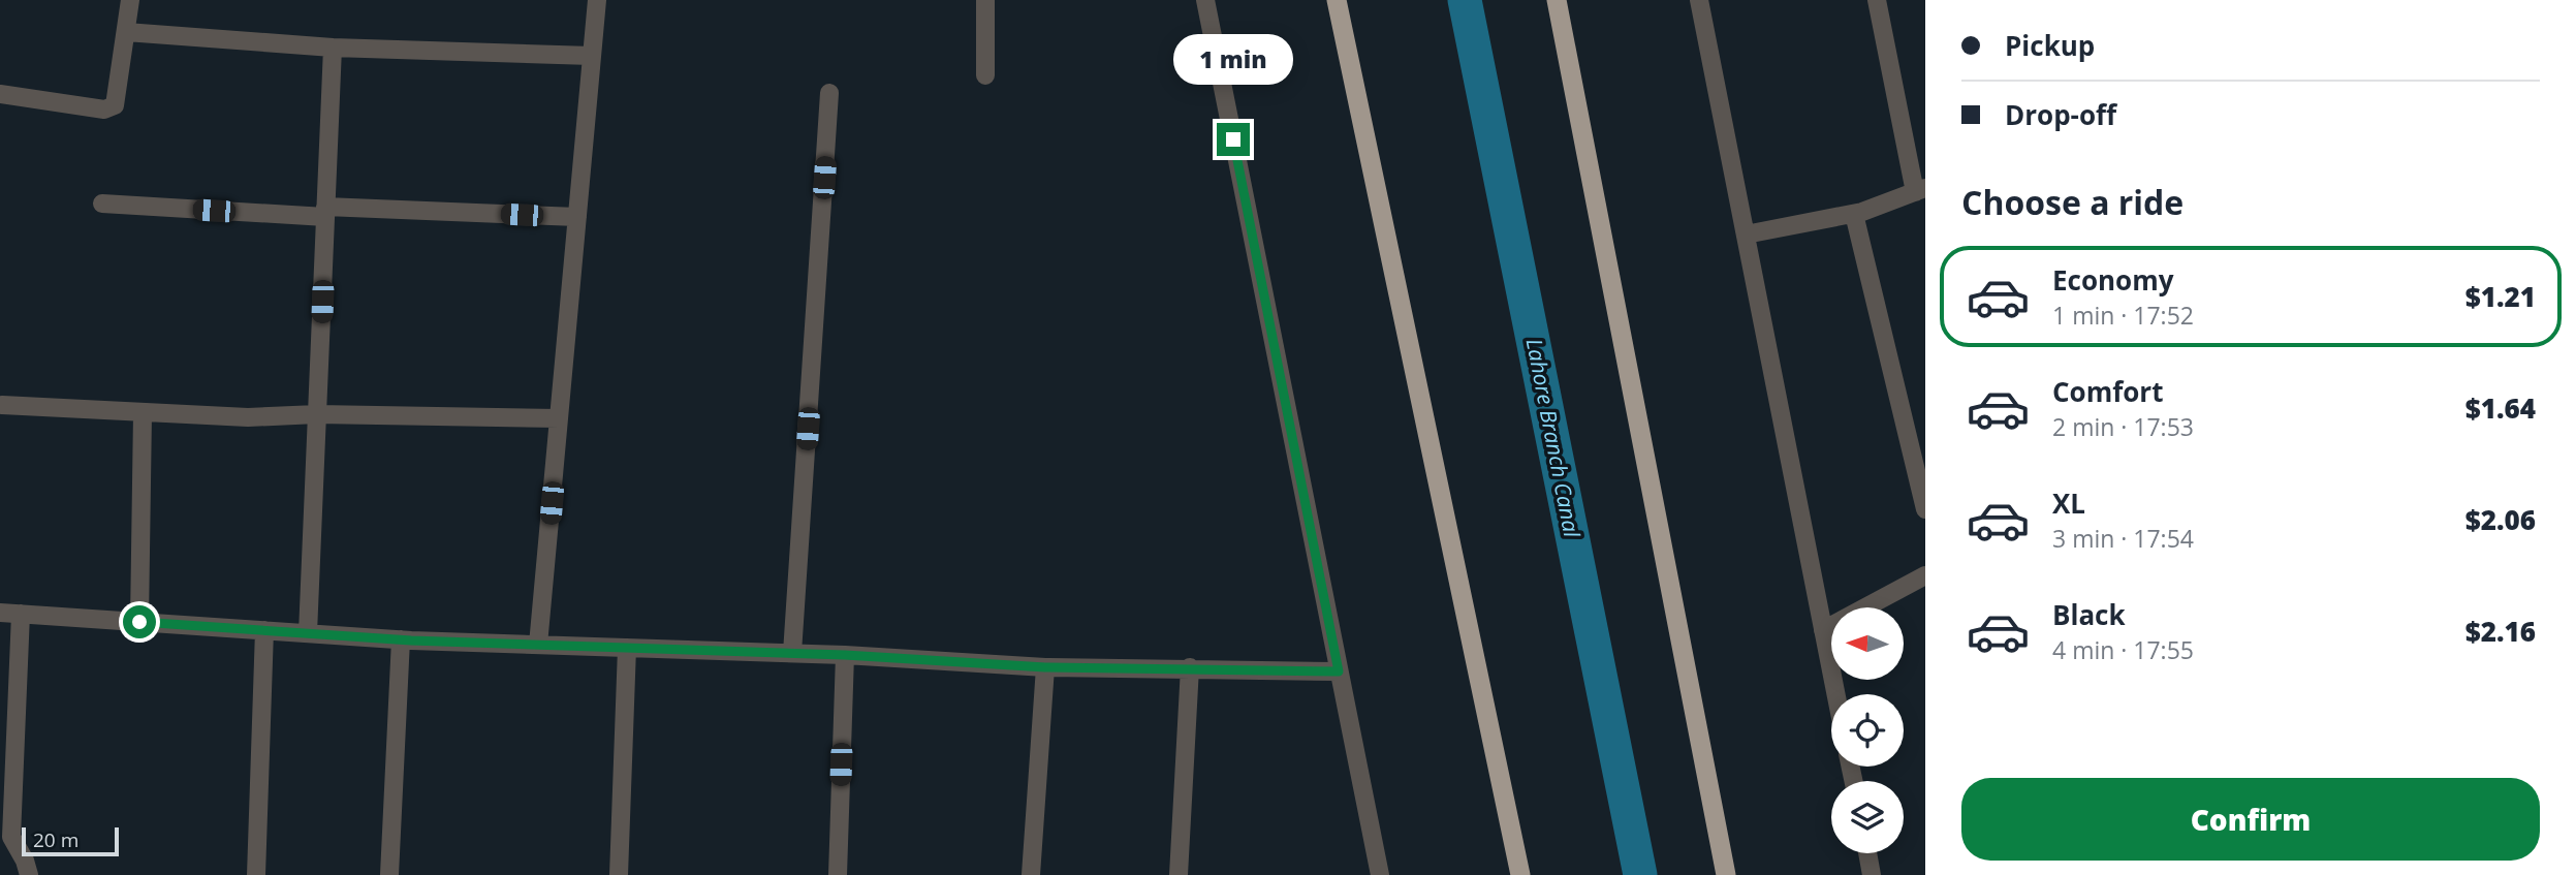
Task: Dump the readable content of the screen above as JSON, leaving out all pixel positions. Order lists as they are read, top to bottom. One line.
{"water":["Lahore Branch Canal"],"scale_bar":"20 m","north":"left","page":{"banner":["Pickup","Drop-off"],"bubble":"1 min","heading":"Choose a ride","list":[{"name":"Economy","note":"1 min · 17:52","value":"$1.21"},{"name":"Comfort","note":"2 min · 17:53","value":"$1.64"},{"name":"XL","note":"3 min · 17:54","value":"$2.06"},{"name":"Black","note":"4 min · 17:55","value":"$2.16"}],"buttons":"Confirm","scale":"20 m"}}
